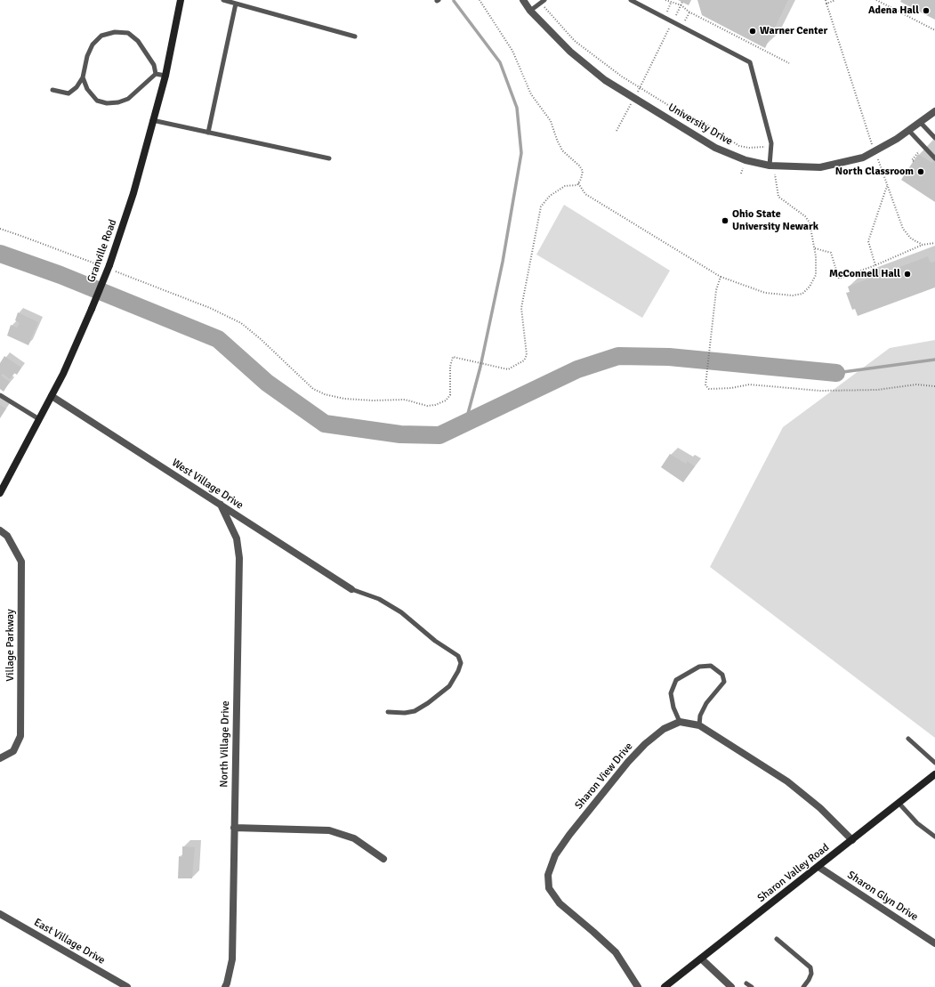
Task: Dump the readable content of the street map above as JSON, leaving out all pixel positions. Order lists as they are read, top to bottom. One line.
{"streets":{"street":["University Drive","Granville Road","West Village Drive","Village Parkway","North Village Drive","Sharon View Drive","Sharon Valley Road","Sharon Glyn Drive","East Village Drive"]},"crossings":[["Granville Road","West Village Drive"],["West Village Drive","North Village Drive"],["Sharon Valley Road","Sharon Glyn Drive"]],"places":["Adena Hall","Warner Center","North Classroom","Ohio State University Newark","McConnell Hall"]}
